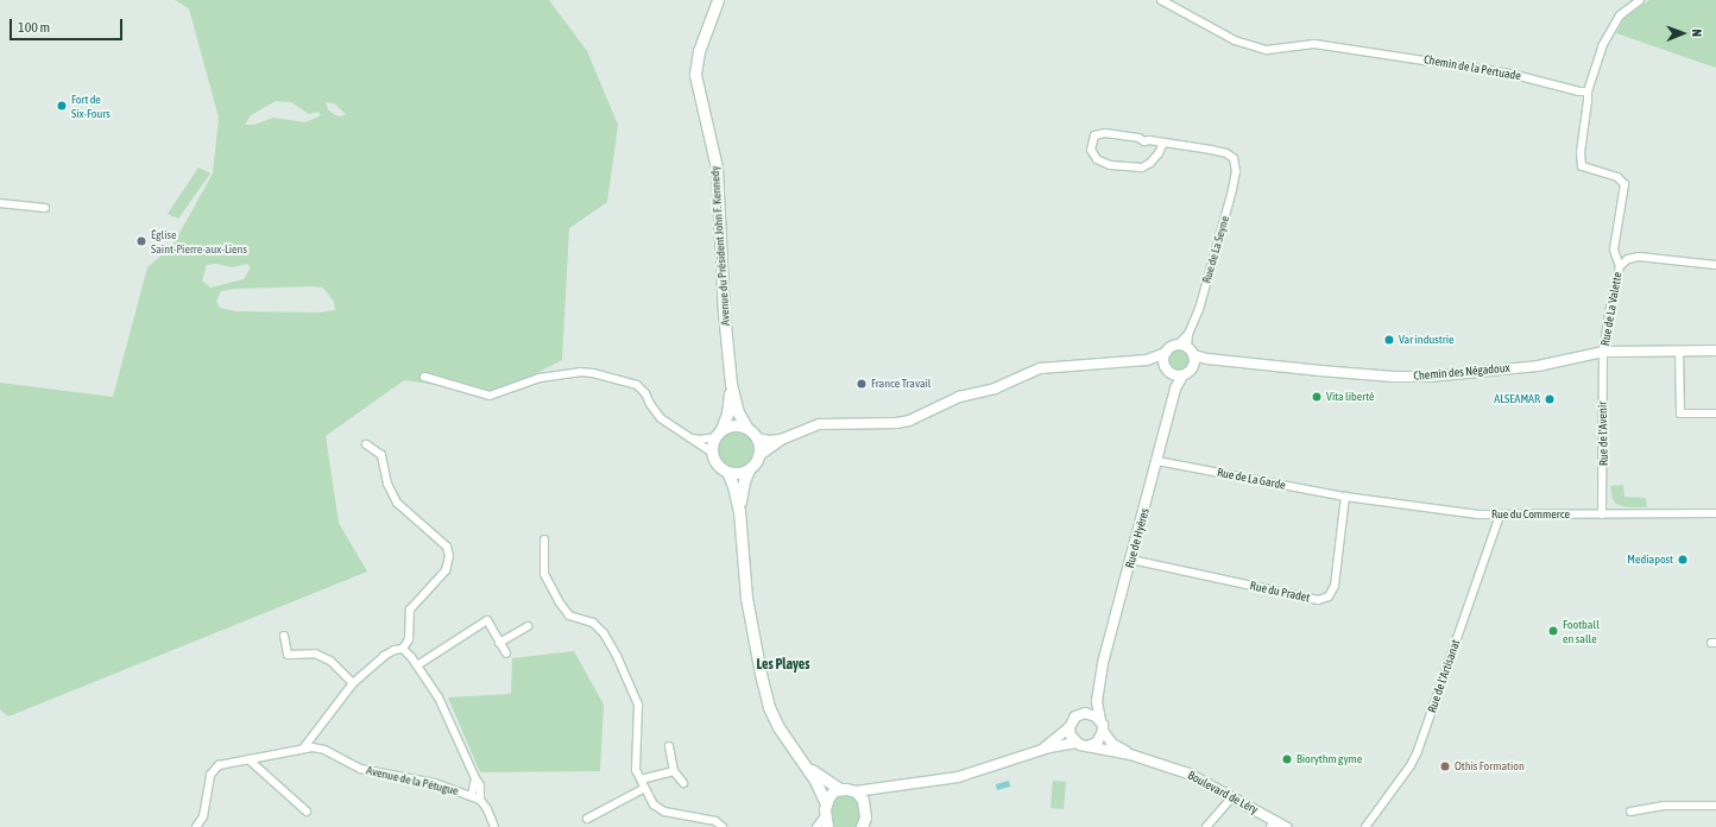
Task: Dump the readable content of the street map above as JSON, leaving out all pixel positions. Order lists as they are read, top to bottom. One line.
{"streets":{"main road":["Avenue du Président John F. Kennedy"],"street":["Chemin de la Pertuade","Rue de La Seyne","Rue de La Valette","Chemin des Négadoux","Rue de l'Avenir","Rue de La Garde","Rue du Commerce","Rue de Hyères","Rue du Pradet","Rue de l'Artisanat","Avenue de la Pétugue","Boulevard de Léry"]},"crossings":[["Rue de La Seyne","Chemin des Négadoux"],["Rue de La Seyne","Rue de Hyères"],["Rue de La Valette","Chemin des Négadoux"],["Rue de La Valette","Rue de l'Avenir"],["Chemin des Négadoux","Rue de l'Avenir"],["Chemin des Négadoux","Rue de Hyères"],["Rue de l'Avenir","Rue du Commerce"],["Rue de La Garde","Rue du Commerce"],["Rue de La Garde","Rue de Hyères"],["Rue de La Garde","Rue du Pradet"],["Rue du Commerce","Rue du Pradet"],["Rue du Commerce","Rue de l'Artisanat"],["Rue de Hyères","Rue du Pradet"],["Rue de Hyères","Boulevard de Léry"]],"districts":["Les Playes"],"places":["Fort de Six-Fours","Église Saint-Pierre-aux-Liens","Var industrie","France Travail","Vita liberté","ALSEAMAR","Mediapost","Football en salle","Biorythm gyme","Othis Formation"],"scale_bar":"100 m","north":"right"}
